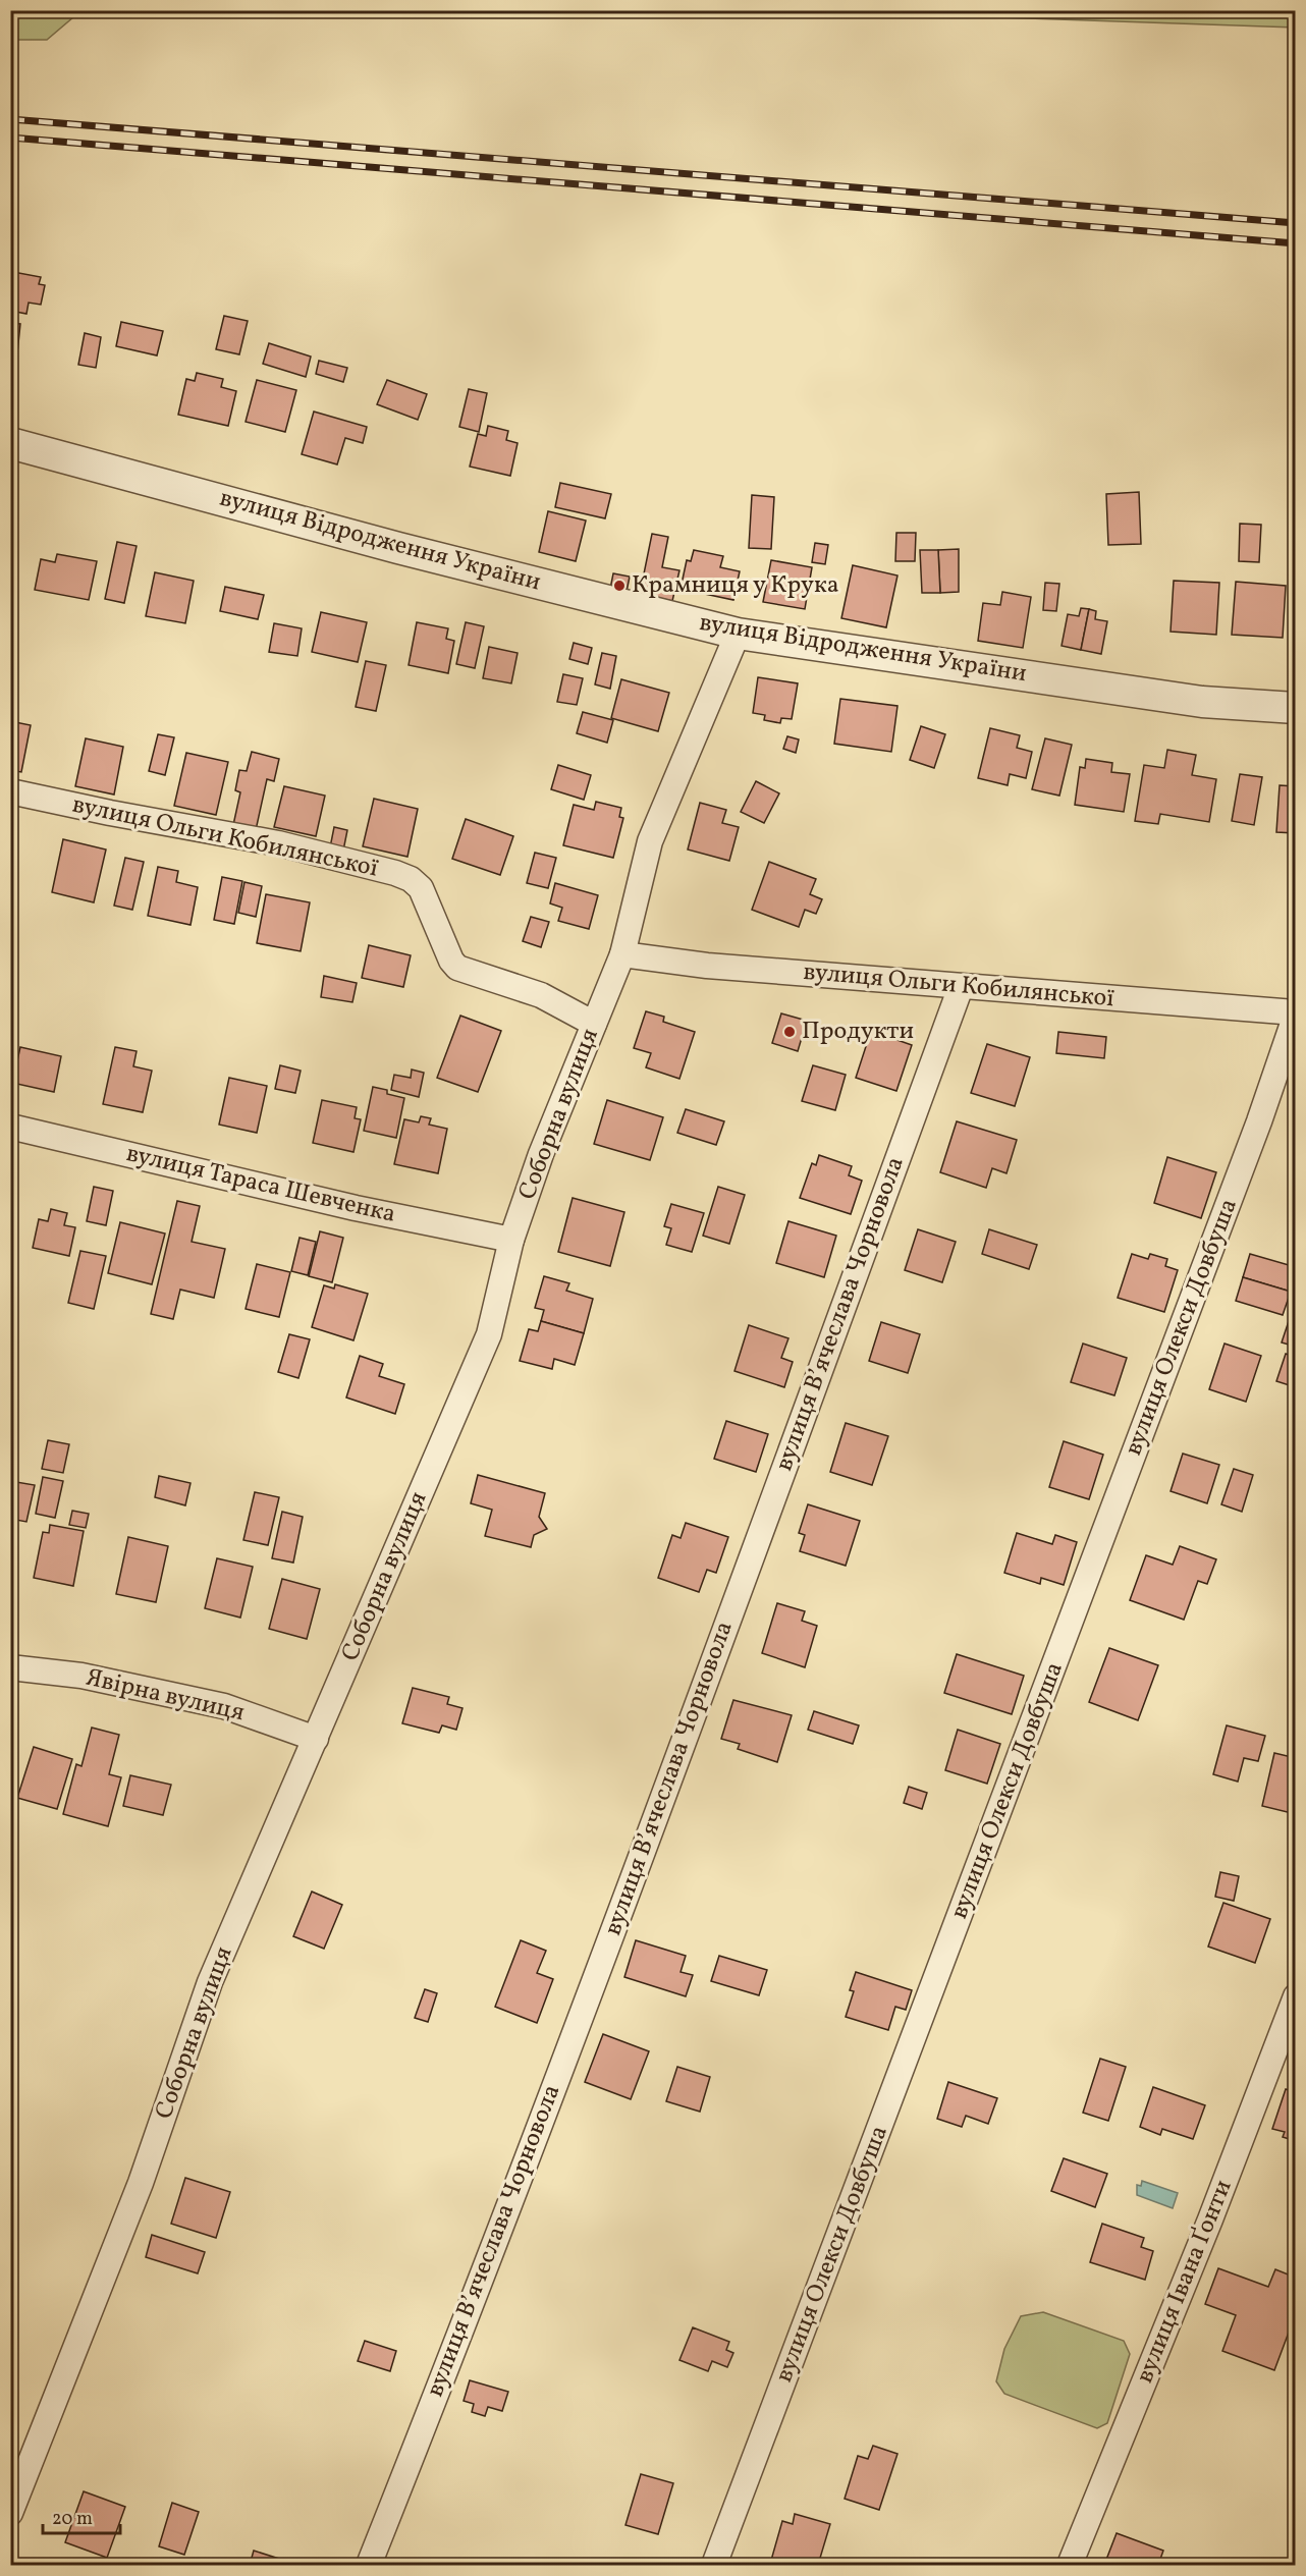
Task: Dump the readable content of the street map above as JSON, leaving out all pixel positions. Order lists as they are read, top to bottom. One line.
{"streets":{"street":["вулиця Відродження України","вулиця Ольги Кобилянської","Соборна вулиця","вулиця Тараса Шевченка","вулиця Вʼячеслава Чорновола","вулиця Олекси Довбуша","Явірна вулиця","вулиця Івана Ґонти"]},"crossings":[["вулиця Відродження України","Соборна вулиця"],["вулиця Ольги Кобилянської","Соборна вулиця"],["вулиця Ольги Кобилянської","вулиця Вʼячеслава Чорновола"],["вулиця Ольги Кобилянської","вулиця Олекси Довбуша"],["Соборна вулиця","вулиця Тараса Шевченка"],["Соборна вулиця","Явірна вулиця"]],"places":["Крамниця у Крука","Продукти"],"scale_bar":"20 m"}
